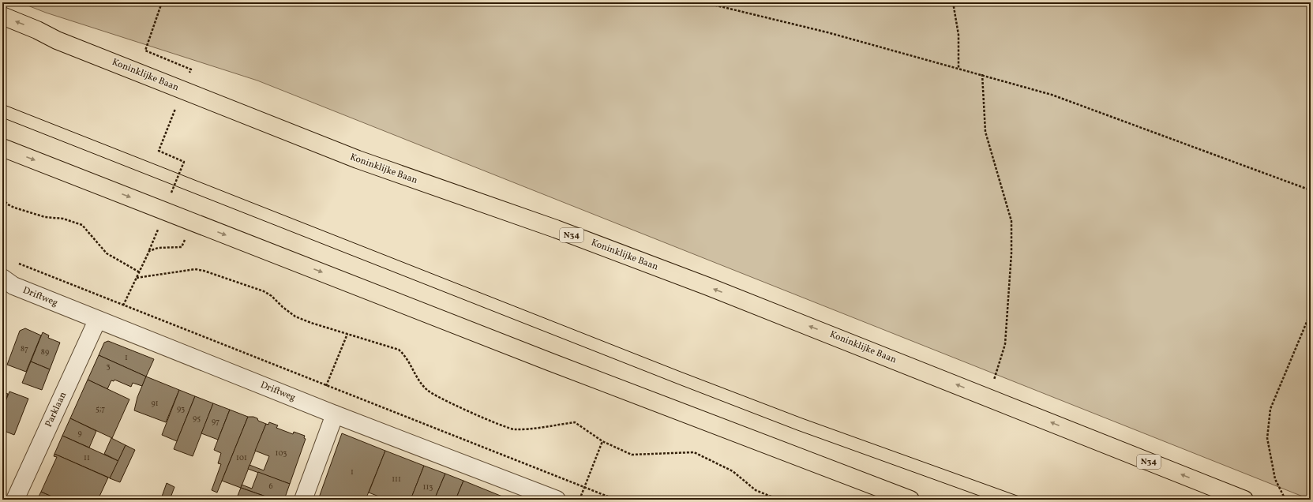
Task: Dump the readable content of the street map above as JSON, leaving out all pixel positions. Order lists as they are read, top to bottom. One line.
{"streets":{"main road":["Koninklijke Baan","N34"],"street":["Driftweg","Parklaan"]},"crossings":[["Driftweg","Parklaan"]],"house_numbers":["87","89","1","3","91","5;7","93","95","97","9","103","11","101","1","111","6","113"]}
